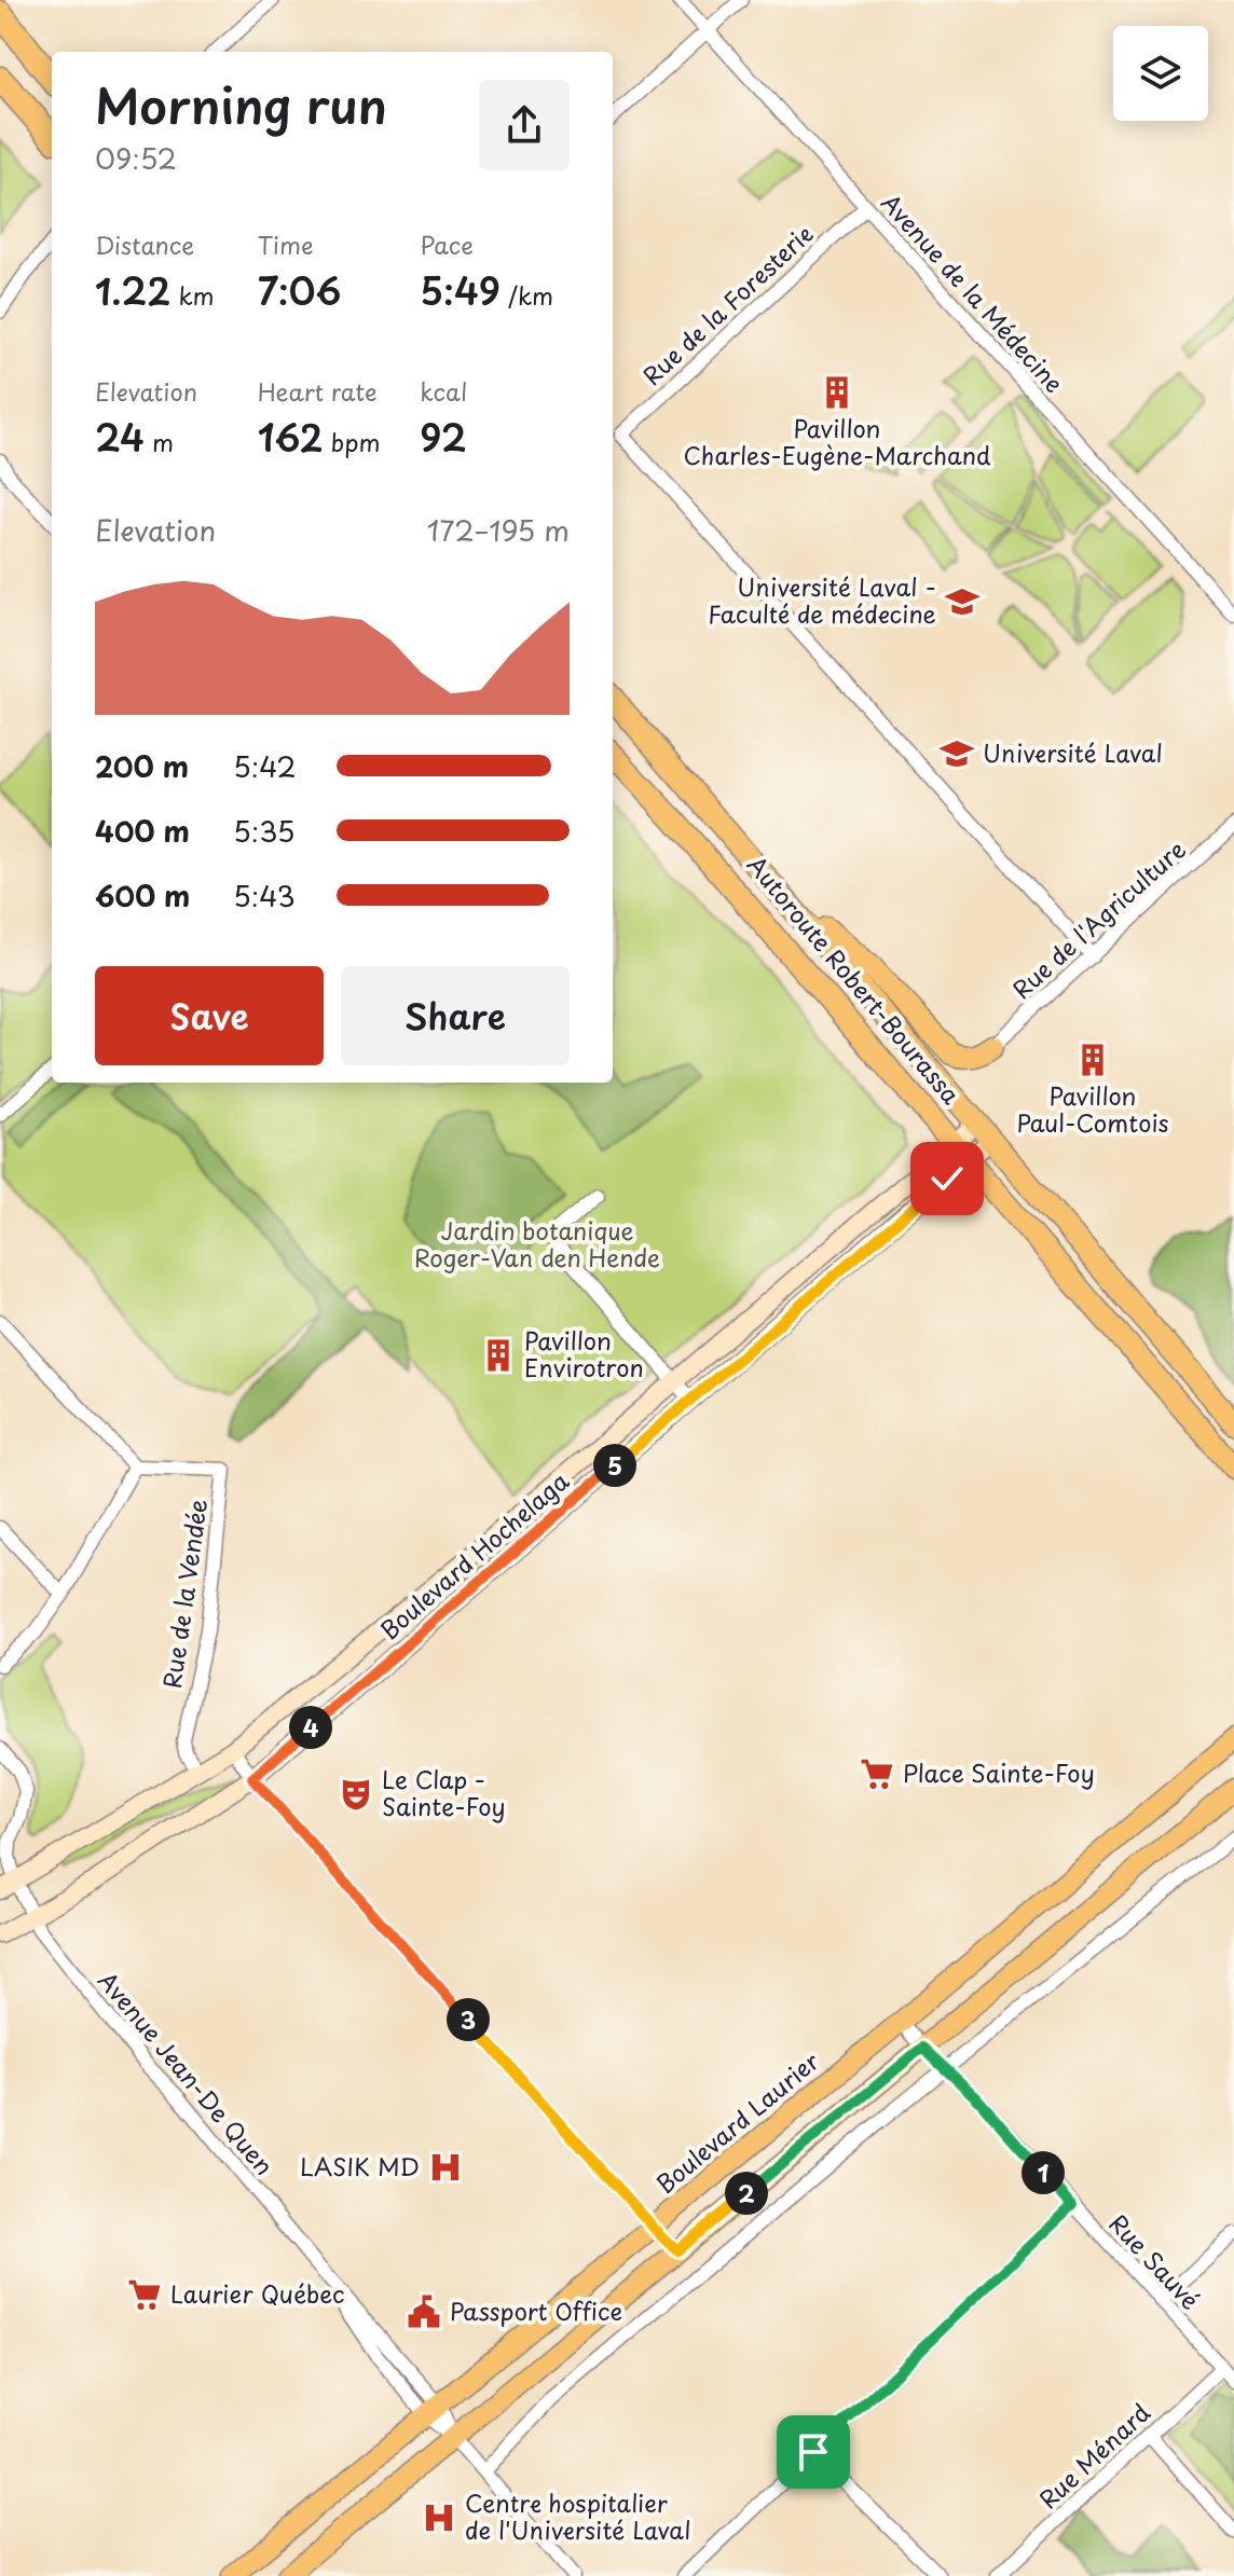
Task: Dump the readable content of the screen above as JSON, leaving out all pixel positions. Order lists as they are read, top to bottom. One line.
{"streets":{"highway":["Autoroute Robert-Bourassa"],"main road":["Boulevard Hochelaga","Boulevard Laurier"],"street":["Avenue de la Médecine","Rue de la Foresterie","Rue de l'Agriculture","Rue de la Vendée","Avenue Jean-De Quen","Rue Sauvé","Rue Ménard"]},"crossings":[["Avenue de la Médecine","Rue de la Foresterie"],["Rue de la Foresterie","Rue de l'Agriculture"],["Autoroute Robert-Bourassa","Boulevard Hochelaga"],["Boulevard Hochelaga","Rue de la Vendée"],["Boulevard Hochelaga","Avenue Jean-De Quen"],["Avenue Jean-De Quen","Boulevard Laurier"],["Boulevard Laurier","Rue Sauvé"],["Rue Sauvé","Rue Ménard"]],"parks":["Jardin botanique Roger-Van den Hende"],"places":{"building":["Pavillon Charles-Eugène-Marchand","Pavillon Paul-Comtois","Pavillon Envirotron"],"school or university":["Université Laval - Faculté de médecine","Université Laval"],"supermarket":["Place Sainte-Foy","Laurier Québec"],"theatre":["Le Clap - Sainte-Foy"],"hospital":["LASIK MD","Centre hospitalier de l'Université Laval"],"public building":["Passport Office"]},"page":{"heading":["Morning run","09:52"],"stats":[["Distance","1.22 km"],["Time","7:06"],["Pace","5:49 /km"],["Elevation","24 m"],["Heart rate","162 bpm"],["kcal","92"]],"chart":["Elevation","172–195 m"],"list":[{"name":"200 m","note":"5:42"},{"name":"400 m","note":"5:35"},{"name":"600 m","note":"5:43"}],"buttons":["Save","Share"],"pins":["5","4","3","1","2"]}}
